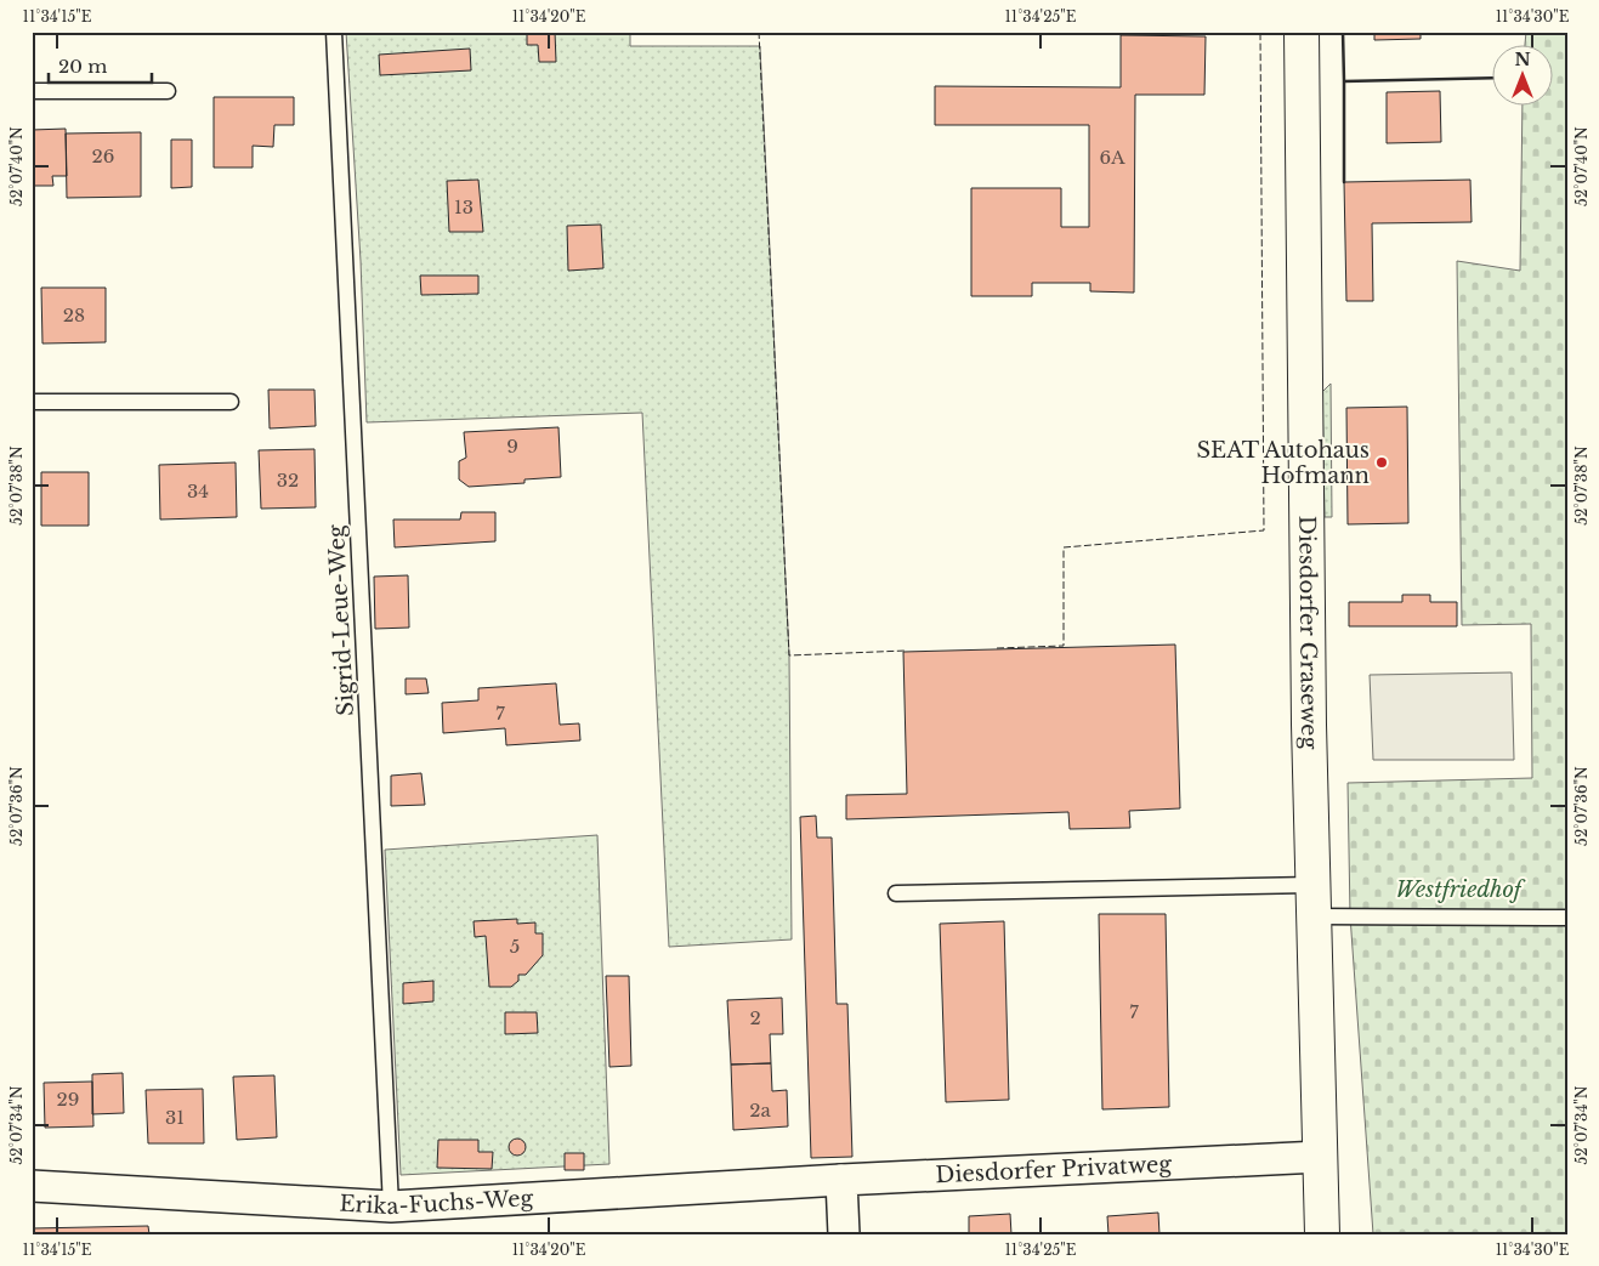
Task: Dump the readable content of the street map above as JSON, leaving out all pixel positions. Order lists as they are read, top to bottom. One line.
{"streets":{"main road":["Diesdorfer Graseweg"],"street":["Diesdorfer Privatweg","Erika-Fuchs-Weg"],"lane":["Sigrid-Leue-Weg"]},"crossings":[["Sigrid-Leue-Weg","Erika-Fuchs-Weg"],["Diesdorfer Graseweg","Diesdorfer Privatweg"],["Diesdorfer Privatweg","Erika-Fuchs-Weg"]],"parks":["Westfriedhof"],"places":["SEAT Autohaus Hofmann"],"house_numbers":["26","6A","13","28","9","32","34","7","5","7","2","29","2a","31"],"scale_bar":"20 m","north":"top","coordinates":["11°34'15\"E","11°34'20\"E","11°34'25\"E","11°34'30\"E","52°07'40\"N","52°07'38\"N","52°07'36\"N","52°07'34\"N"]}
